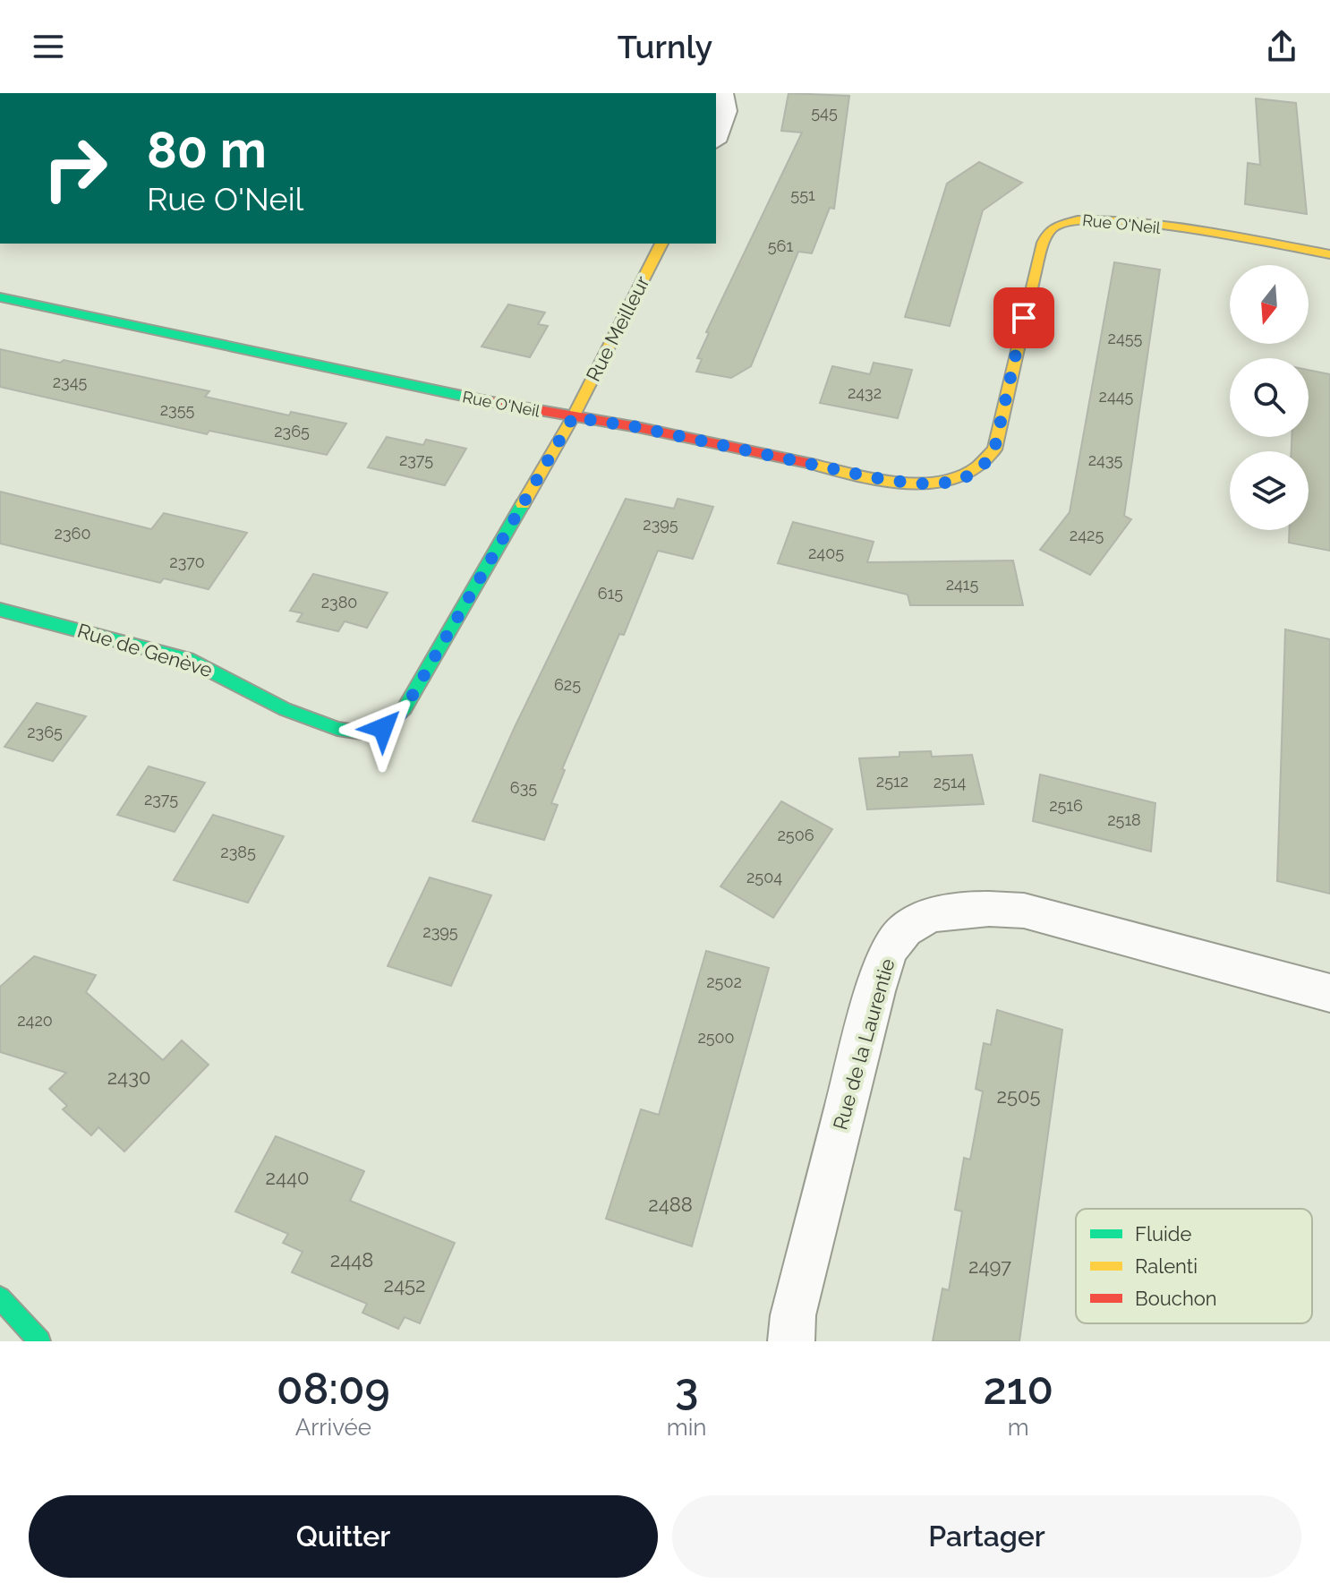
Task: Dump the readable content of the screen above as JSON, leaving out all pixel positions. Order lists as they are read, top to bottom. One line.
{"streets":{"street":["Rue O'Neil","Rue Meilleur","Rue de Genève","Rue de la Laurentie"]},"crossings":[["Rue O'Neil","Rue Meilleur"],["Rue Meilleur","Rue de Genève"]],"house_numbers":["545","551","561","2455","2345","2432","2445","2355","2365","2375","2435","2395","2360","2425","2405","2370","2415","615","2380","625","2365","2512","2514","635","2375","2516","2518","2506","2385","2504","2395","2502","2420","2500","2430","2505","2440","2488","2448","2497","2452"],"legend":["Fluide","Ralenti","Bouchon"],"north":"bottom","page":{"header":"Turnly","turn":["80 m","Rue O'Neil"],"eta":["08:09","Arrivée","3","min","210","m"],"buttons":["Quitter","Partager"]}}
